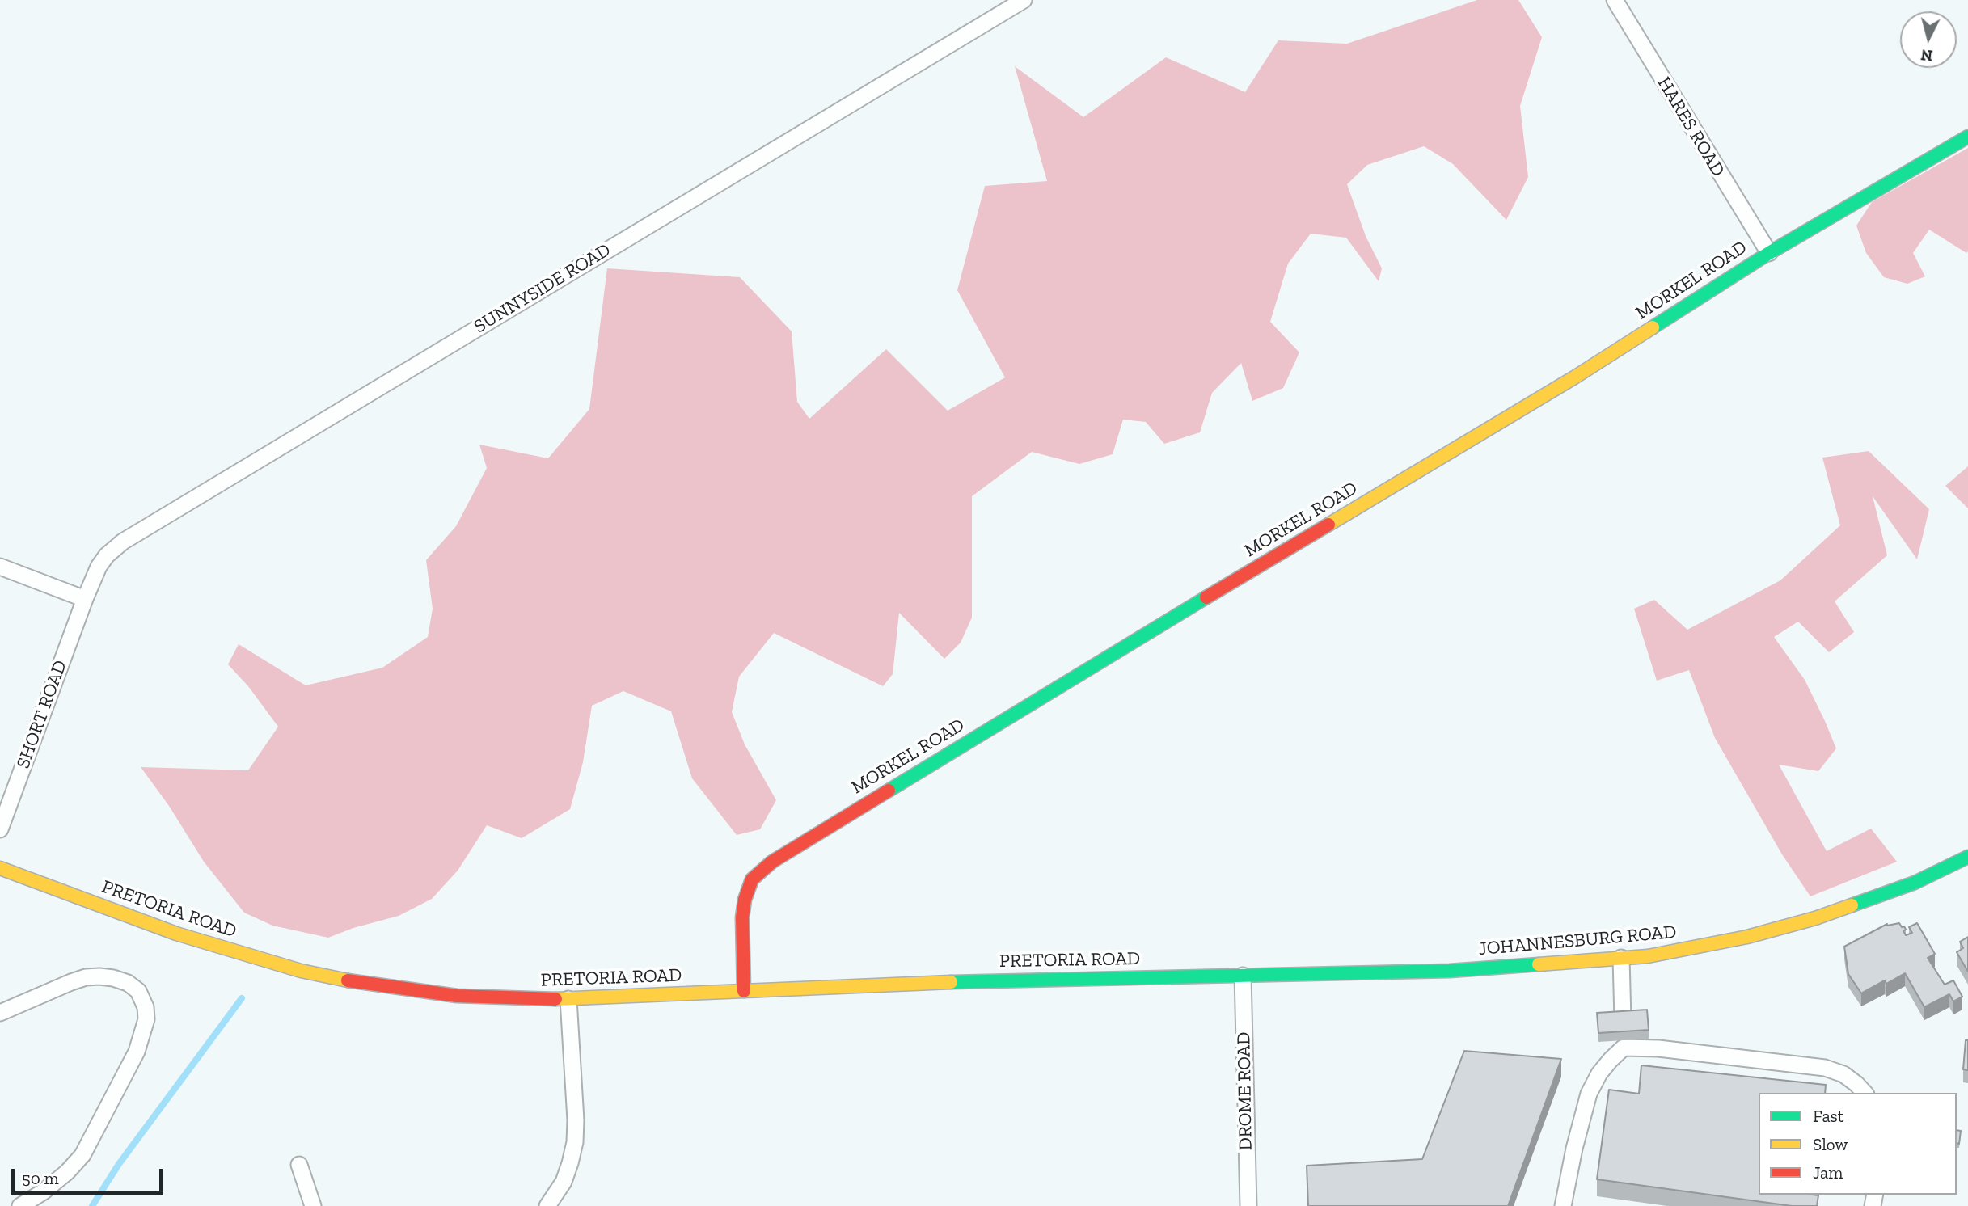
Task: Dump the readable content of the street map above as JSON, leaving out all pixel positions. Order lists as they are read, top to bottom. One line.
{"streets":{"main road":["MORKEL ROAD","PRETORIA ROAD","JOHANNESBURG ROAD"],"street":["HARES ROAD","SUNNYSIDE ROAD","SHORT ROAD","DROME ROAD"]},"crossings":[["HARES ROAD","MORKEL ROAD"],["MORKEL ROAD","PRETORIA ROAD"],["SUNNYSIDE ROAD","SHORT ROAD"],["PRETORIA ROAD","JOHANNESBURG ROAD"],["PRETORIA ROAD","DROME ROAD"],["JOHANNESBURG ROAD","DROME ROAD"]],"legend":["Fast","Slow","Jam"],"scale_bar":"50 m","north":"bottom"}
